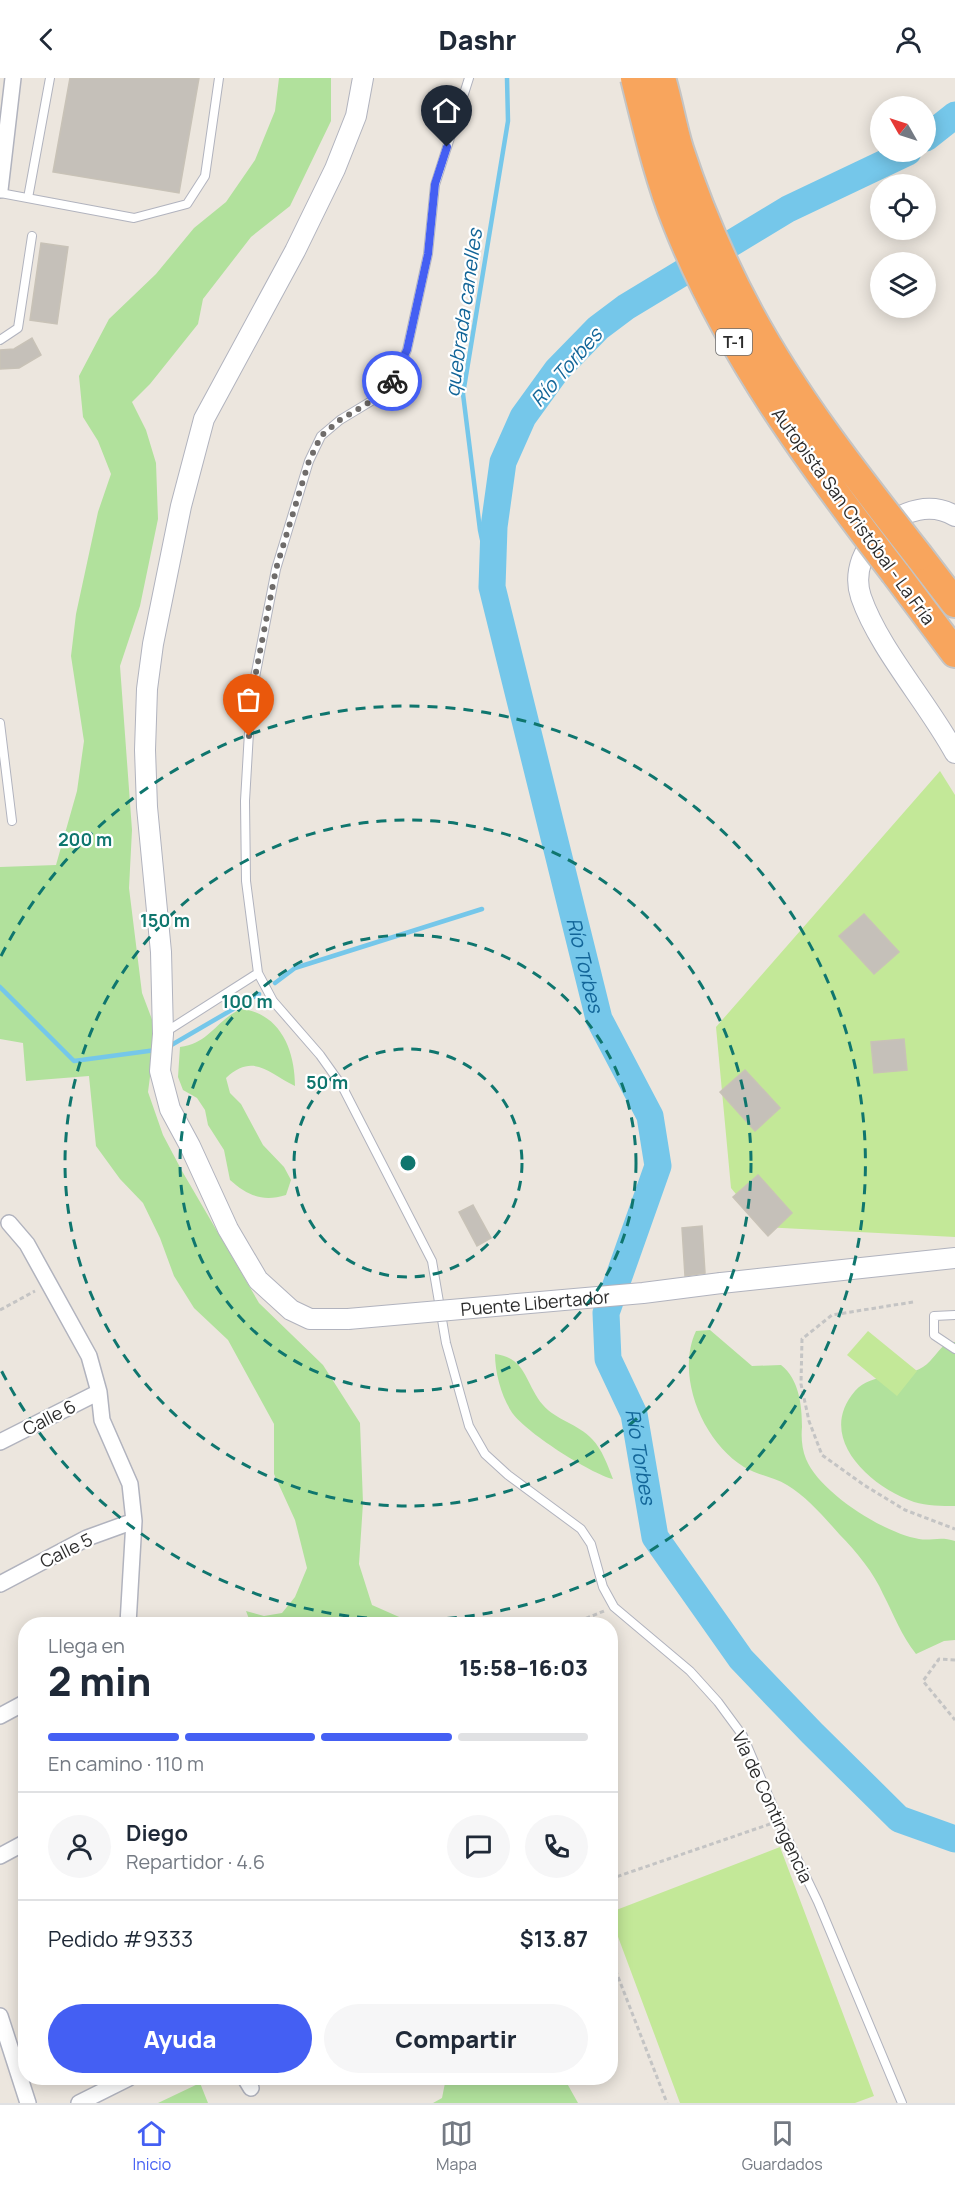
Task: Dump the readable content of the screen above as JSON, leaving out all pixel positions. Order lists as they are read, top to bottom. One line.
{"streets":{"highway":["T-1","Autopista San Cristóbal - La Fría"],"street":["Puente Libertador","Calle 6","Calle 5"],"lane":["Vía de Contingencia"]},"water":["quebrada canelles","Río Torbes"],"north":"top left","page":{"header":"Dashr","heading":["2 min","Llega en","15:58–16:03"],"panel":["Diego","Repartidor · 4.6","Pedido #9333","$13.87"],"bar":"En camino · 110 m","buttons":["Ayuda","Compartir"],"tabs":["Inicio","Mapa","Guardados"]},"rings":["200 m","150 m","100 m","50 m"]}
